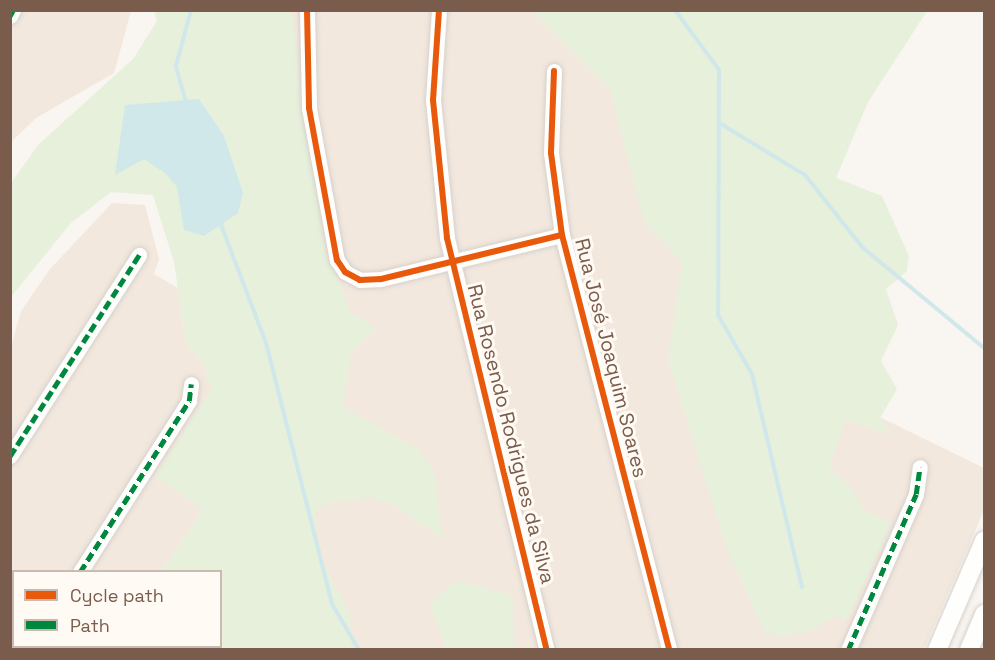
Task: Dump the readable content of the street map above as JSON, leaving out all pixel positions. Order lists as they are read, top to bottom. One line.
{"streets":{"street":["Rua José Joaquim Soares","Rua Rosendo Rodrigues da Silva"]},"legend":["Cycle path","Path"]}
